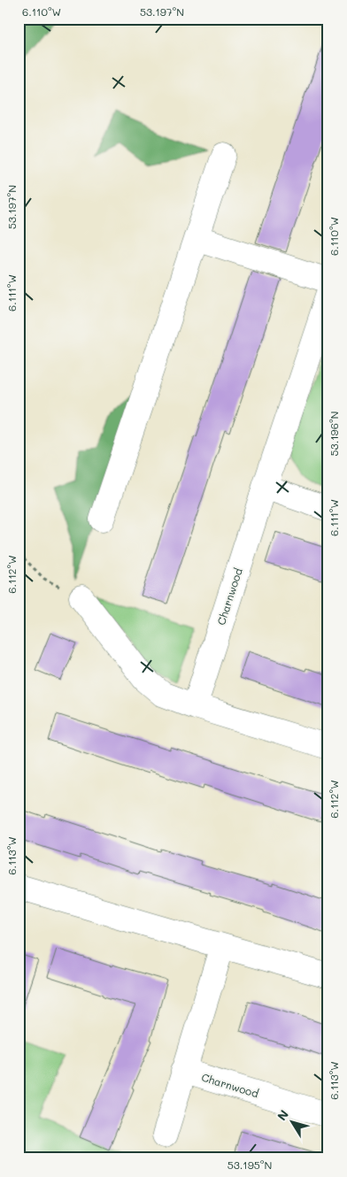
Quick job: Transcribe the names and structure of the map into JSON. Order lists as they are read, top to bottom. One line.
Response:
{"streets":{"street":["Charnwood"]},"north":"top left","coordinates":["6.110°W","53.197°N","6.111°W","53.196°N","6.112°W","6.113°W","53.195°N"]}
